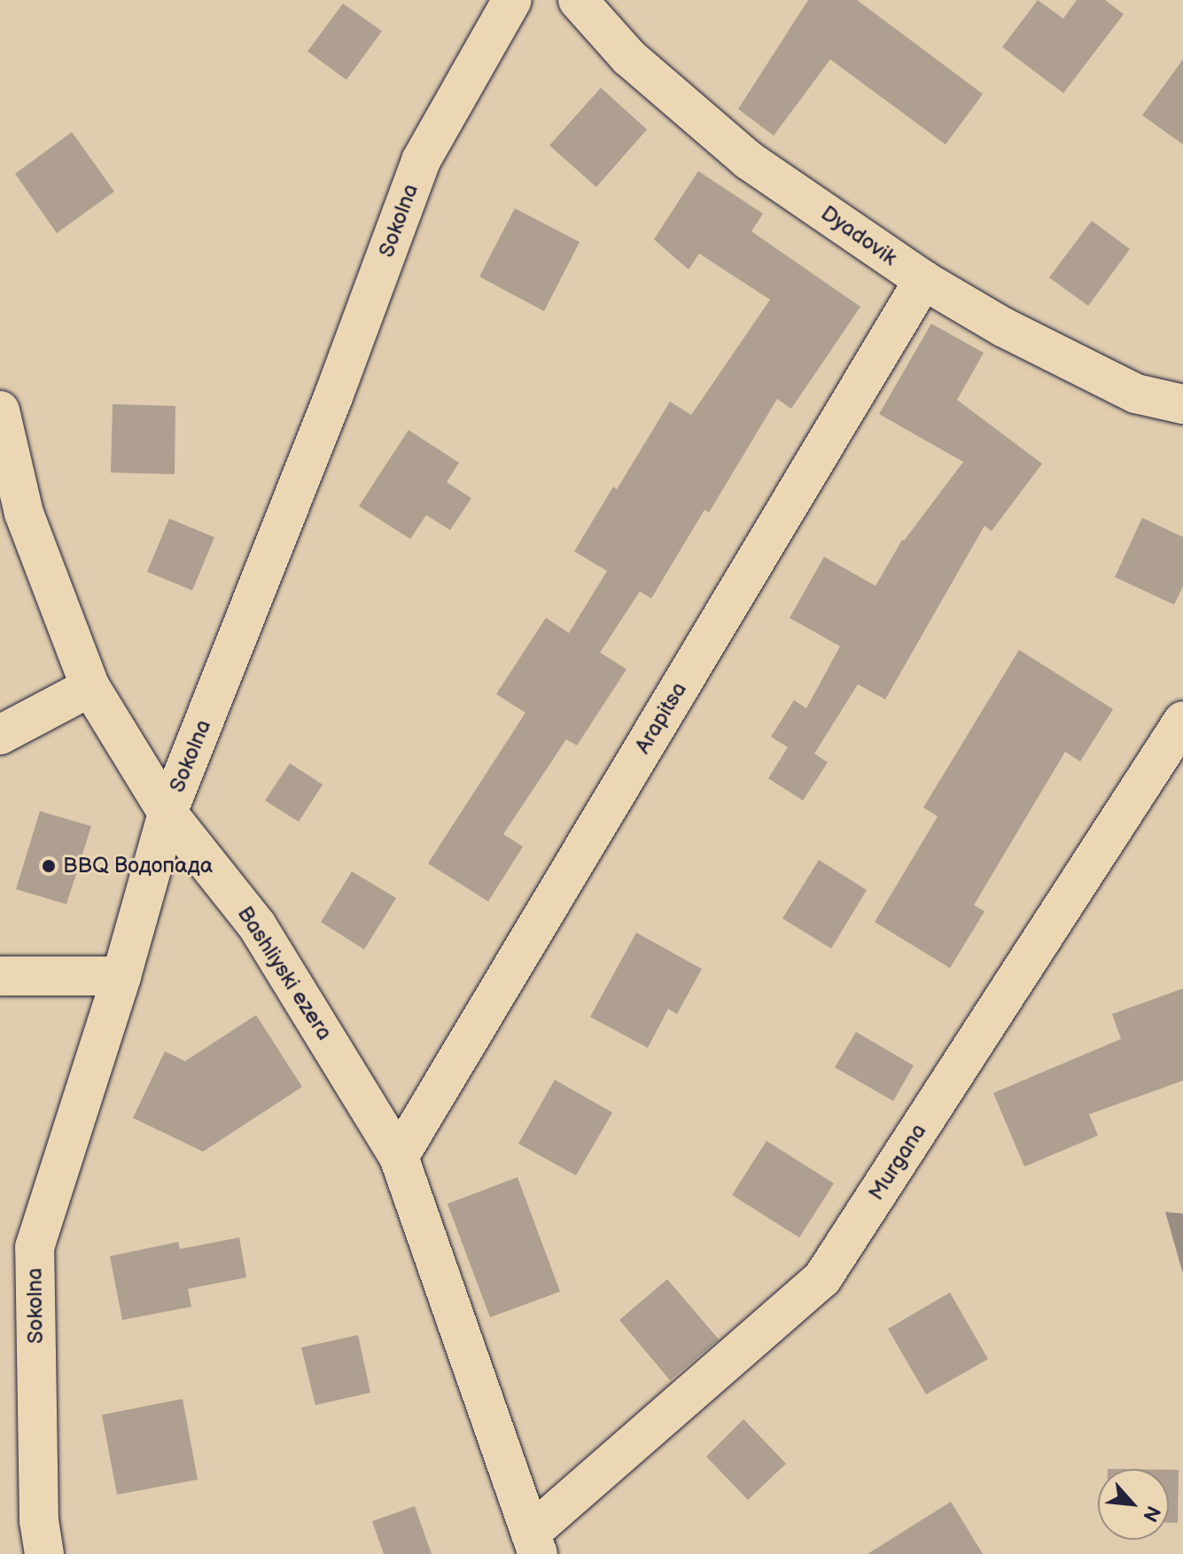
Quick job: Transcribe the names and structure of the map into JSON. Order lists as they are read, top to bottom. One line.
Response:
{"streets":{"street":["Sokolna","Dyadovik","Arapitsa","Bashliyski ezera","Murgana"]},"crossings":[["Sokolna","Bashliyski ezera"],["Dyadovik","Arapitsa"],["Arapitsa","Bashliyski ezera"],["Bashliyski ezera","Murgana"]],"places":["BBQ Водопада"],"north":"bottom right"}
